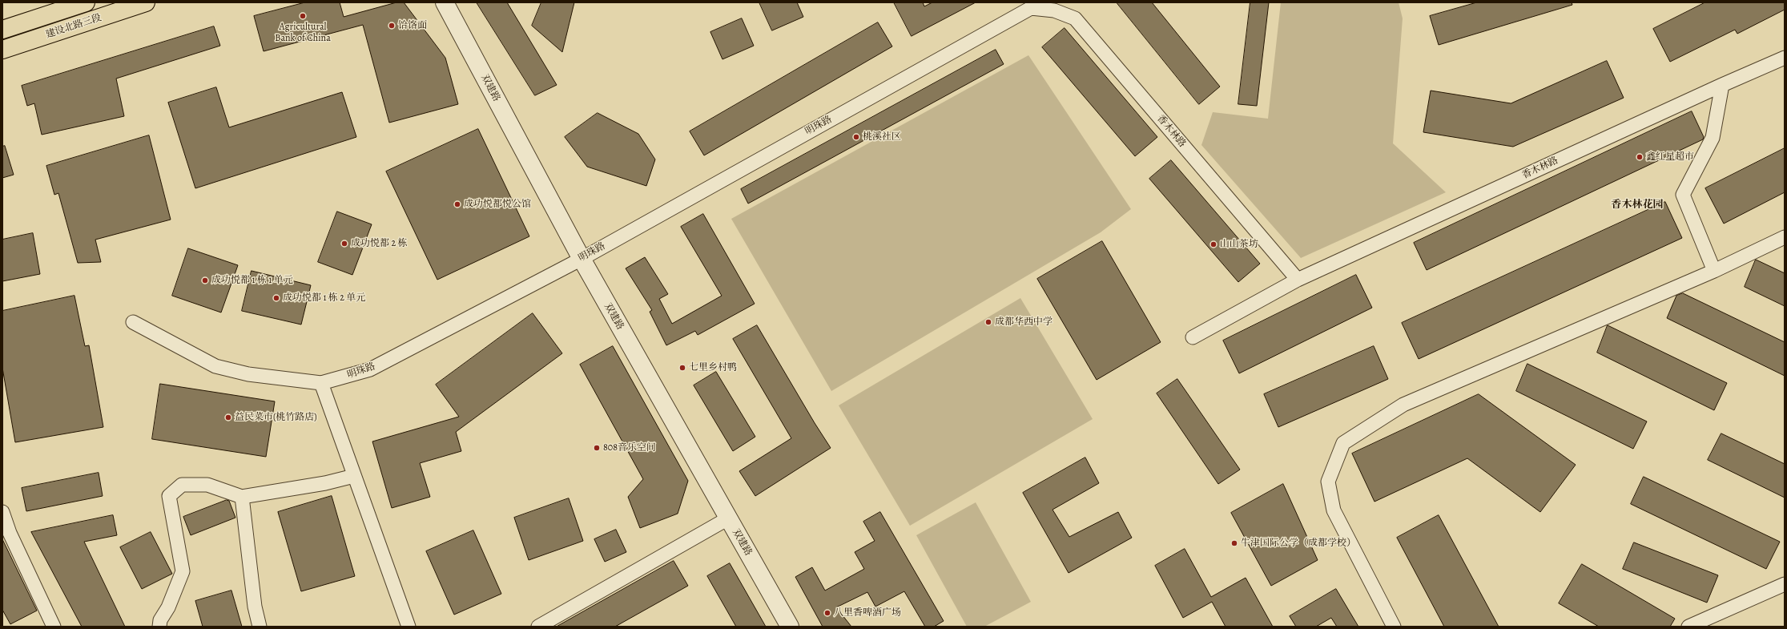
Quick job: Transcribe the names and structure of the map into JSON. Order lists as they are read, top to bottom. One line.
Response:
{"streets":{"main road":["建设北路三段"],"street":["双建路","明珠路","香木林路"]},"crossings":[["双建路","明珠路"],["明珠路","香木林路"]],"districts":["香木林花园"],"places":["Agricultural Bank of China","饸饹面","桃溪社区","鑫红星超市","成功悦都悦公馆","成功悦都 2 栋","山山茶坊","成功悦都 1 栋 1 单元","成功悦都 1 栋 2 单元","成都华西中学","七里乡村鸭","益民菜市(桃竹路店)","808音乐空间","牛津国际公学（成都学校）","八里香啤酒广场"]}
